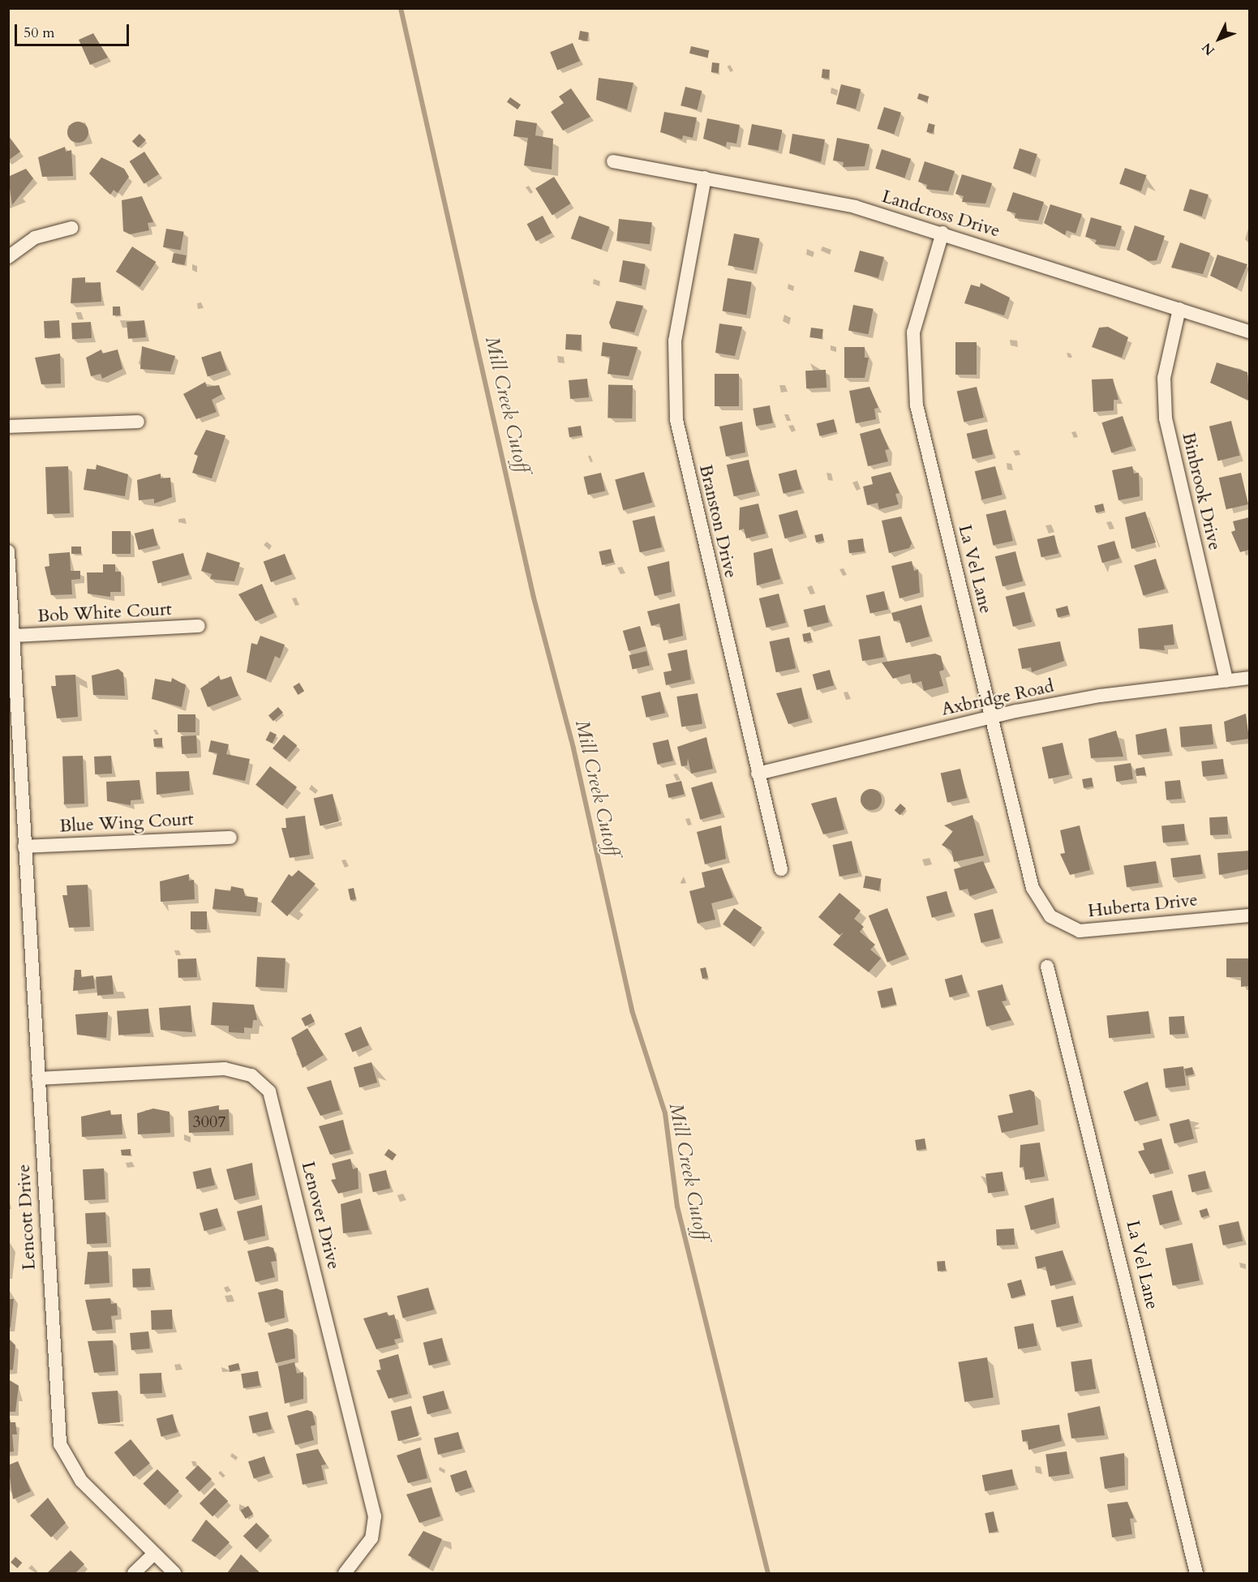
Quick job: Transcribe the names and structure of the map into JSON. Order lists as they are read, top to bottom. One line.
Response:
{"streets":{"street":["Landcross Drive","Binbrook Drive","Branston Drive","La Vel Lane","Bob White Court","Axbridge Road","Blue Wing Court","Huberta Drive","Lenover Drive","Lencott Drive"]},"crossings":[["Landcross Drive","Binbrook Drive"],["Landcross Drive","Branston Drive"],["Landcross Drive","La Vel Lane"],["Binbrook Drive","Axbridge Road"],["Branston Drive","Axbridge Road"],["La Vel Lane","Axbridge Road"],["La Vel Lane","Huberta Drive"],["Bob White Court","Lencott Drive"],["Blue Wing Court","Lencott Drive"],["Lenover Drive","Lencott Drive"]],"water":["Mill Creek Cutoff"],"house_numbers":["3007"],"scale_bar":"50 m","north":"bottom left"}
